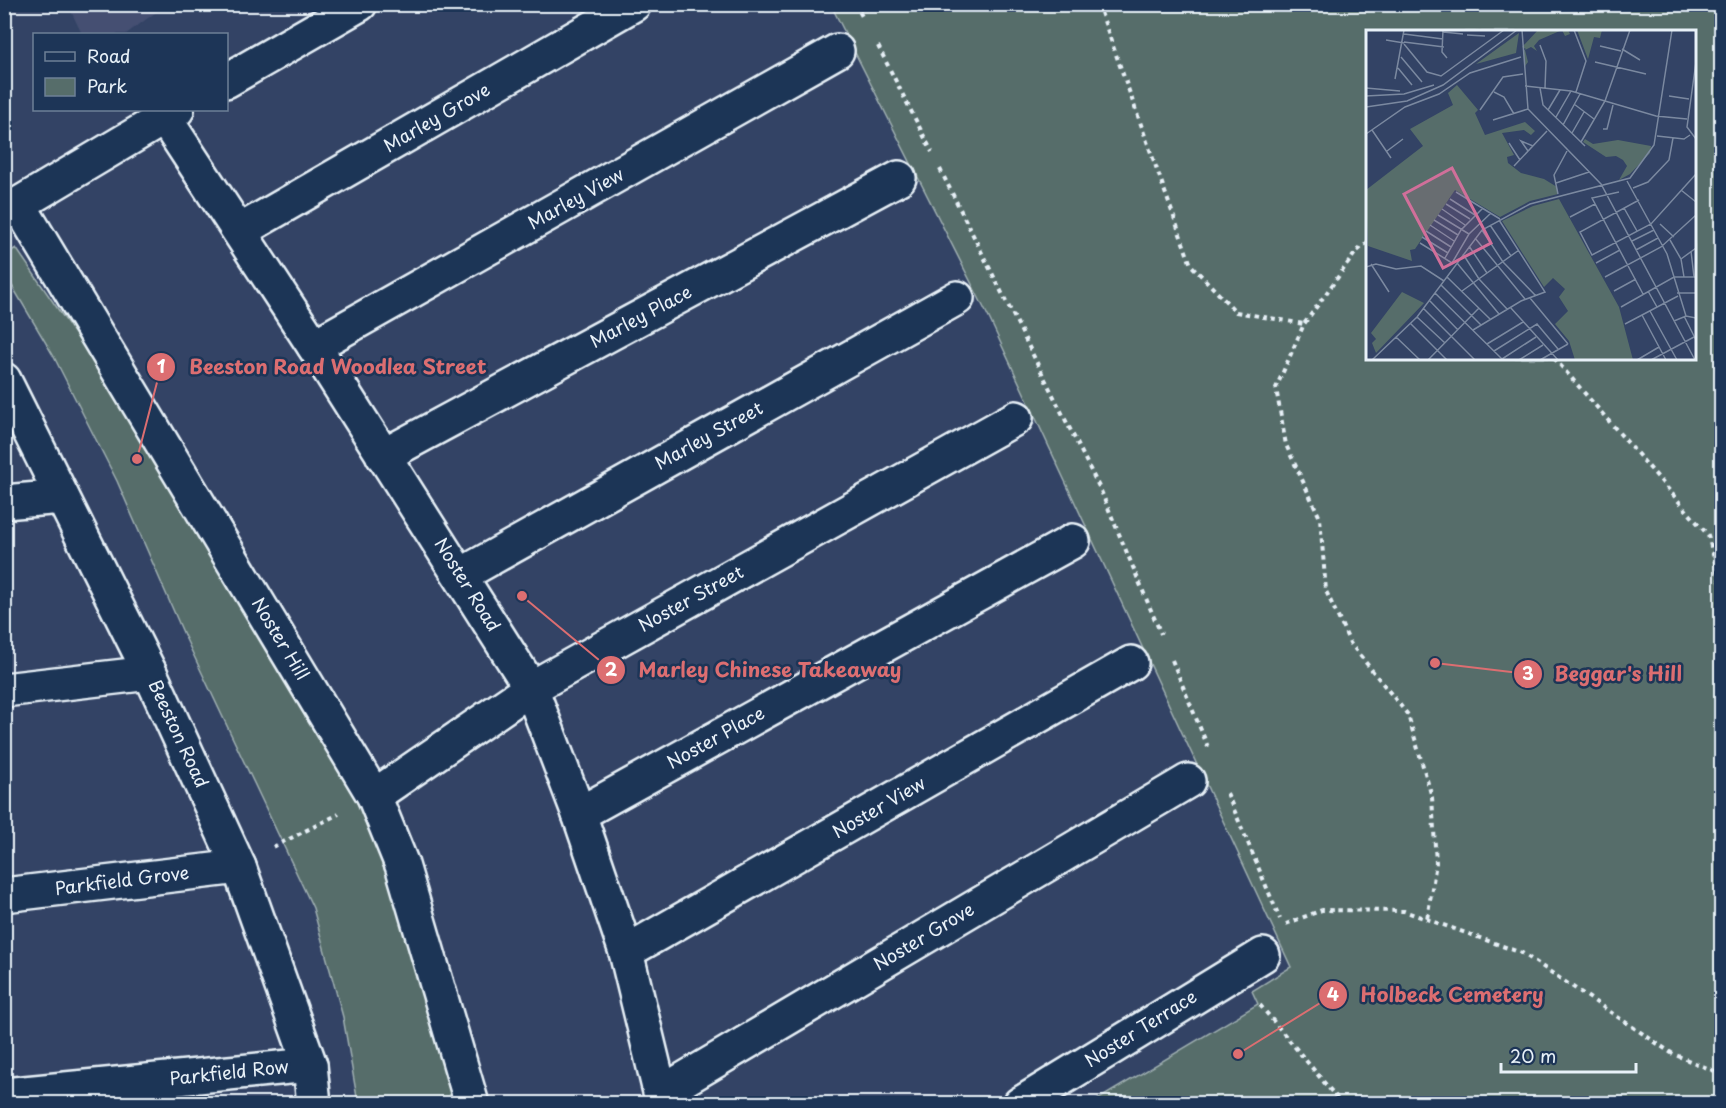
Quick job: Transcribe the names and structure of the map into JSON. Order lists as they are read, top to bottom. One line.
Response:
{"streets":{"street":["Marley Grove","Marley View","Marley Place","Marley Street","Noster Road","Noster Street","Noster Hill","Beeston Road","Noster Place","Noster View","Parkfield Grove","Noster Grove","Noster Terrace","Parkfield Row"]},"crossings":[["Marley Grove","Noster Road"],["Marley View","Noster Road"],["Marley Place","Noster Road"],["Marley Street","Noster Road"],["Noster Road","Noster Street"],["Noster Road","Noster Place"],["Noster Road","Noster View"],["Noster Road","Noster Grove"],["Noster Street","Noster Hill"],["Beeston Road","Parkfield Grove"],["Beeston Road","Parkfield Row"]],"places":["Beeston Road Woodlea Street","Marley Chinese Takeaway","Beggar's Hill","Holbeck Cemetery"],"legend":["Road","Park"],"scale_bar":"20 m"}
